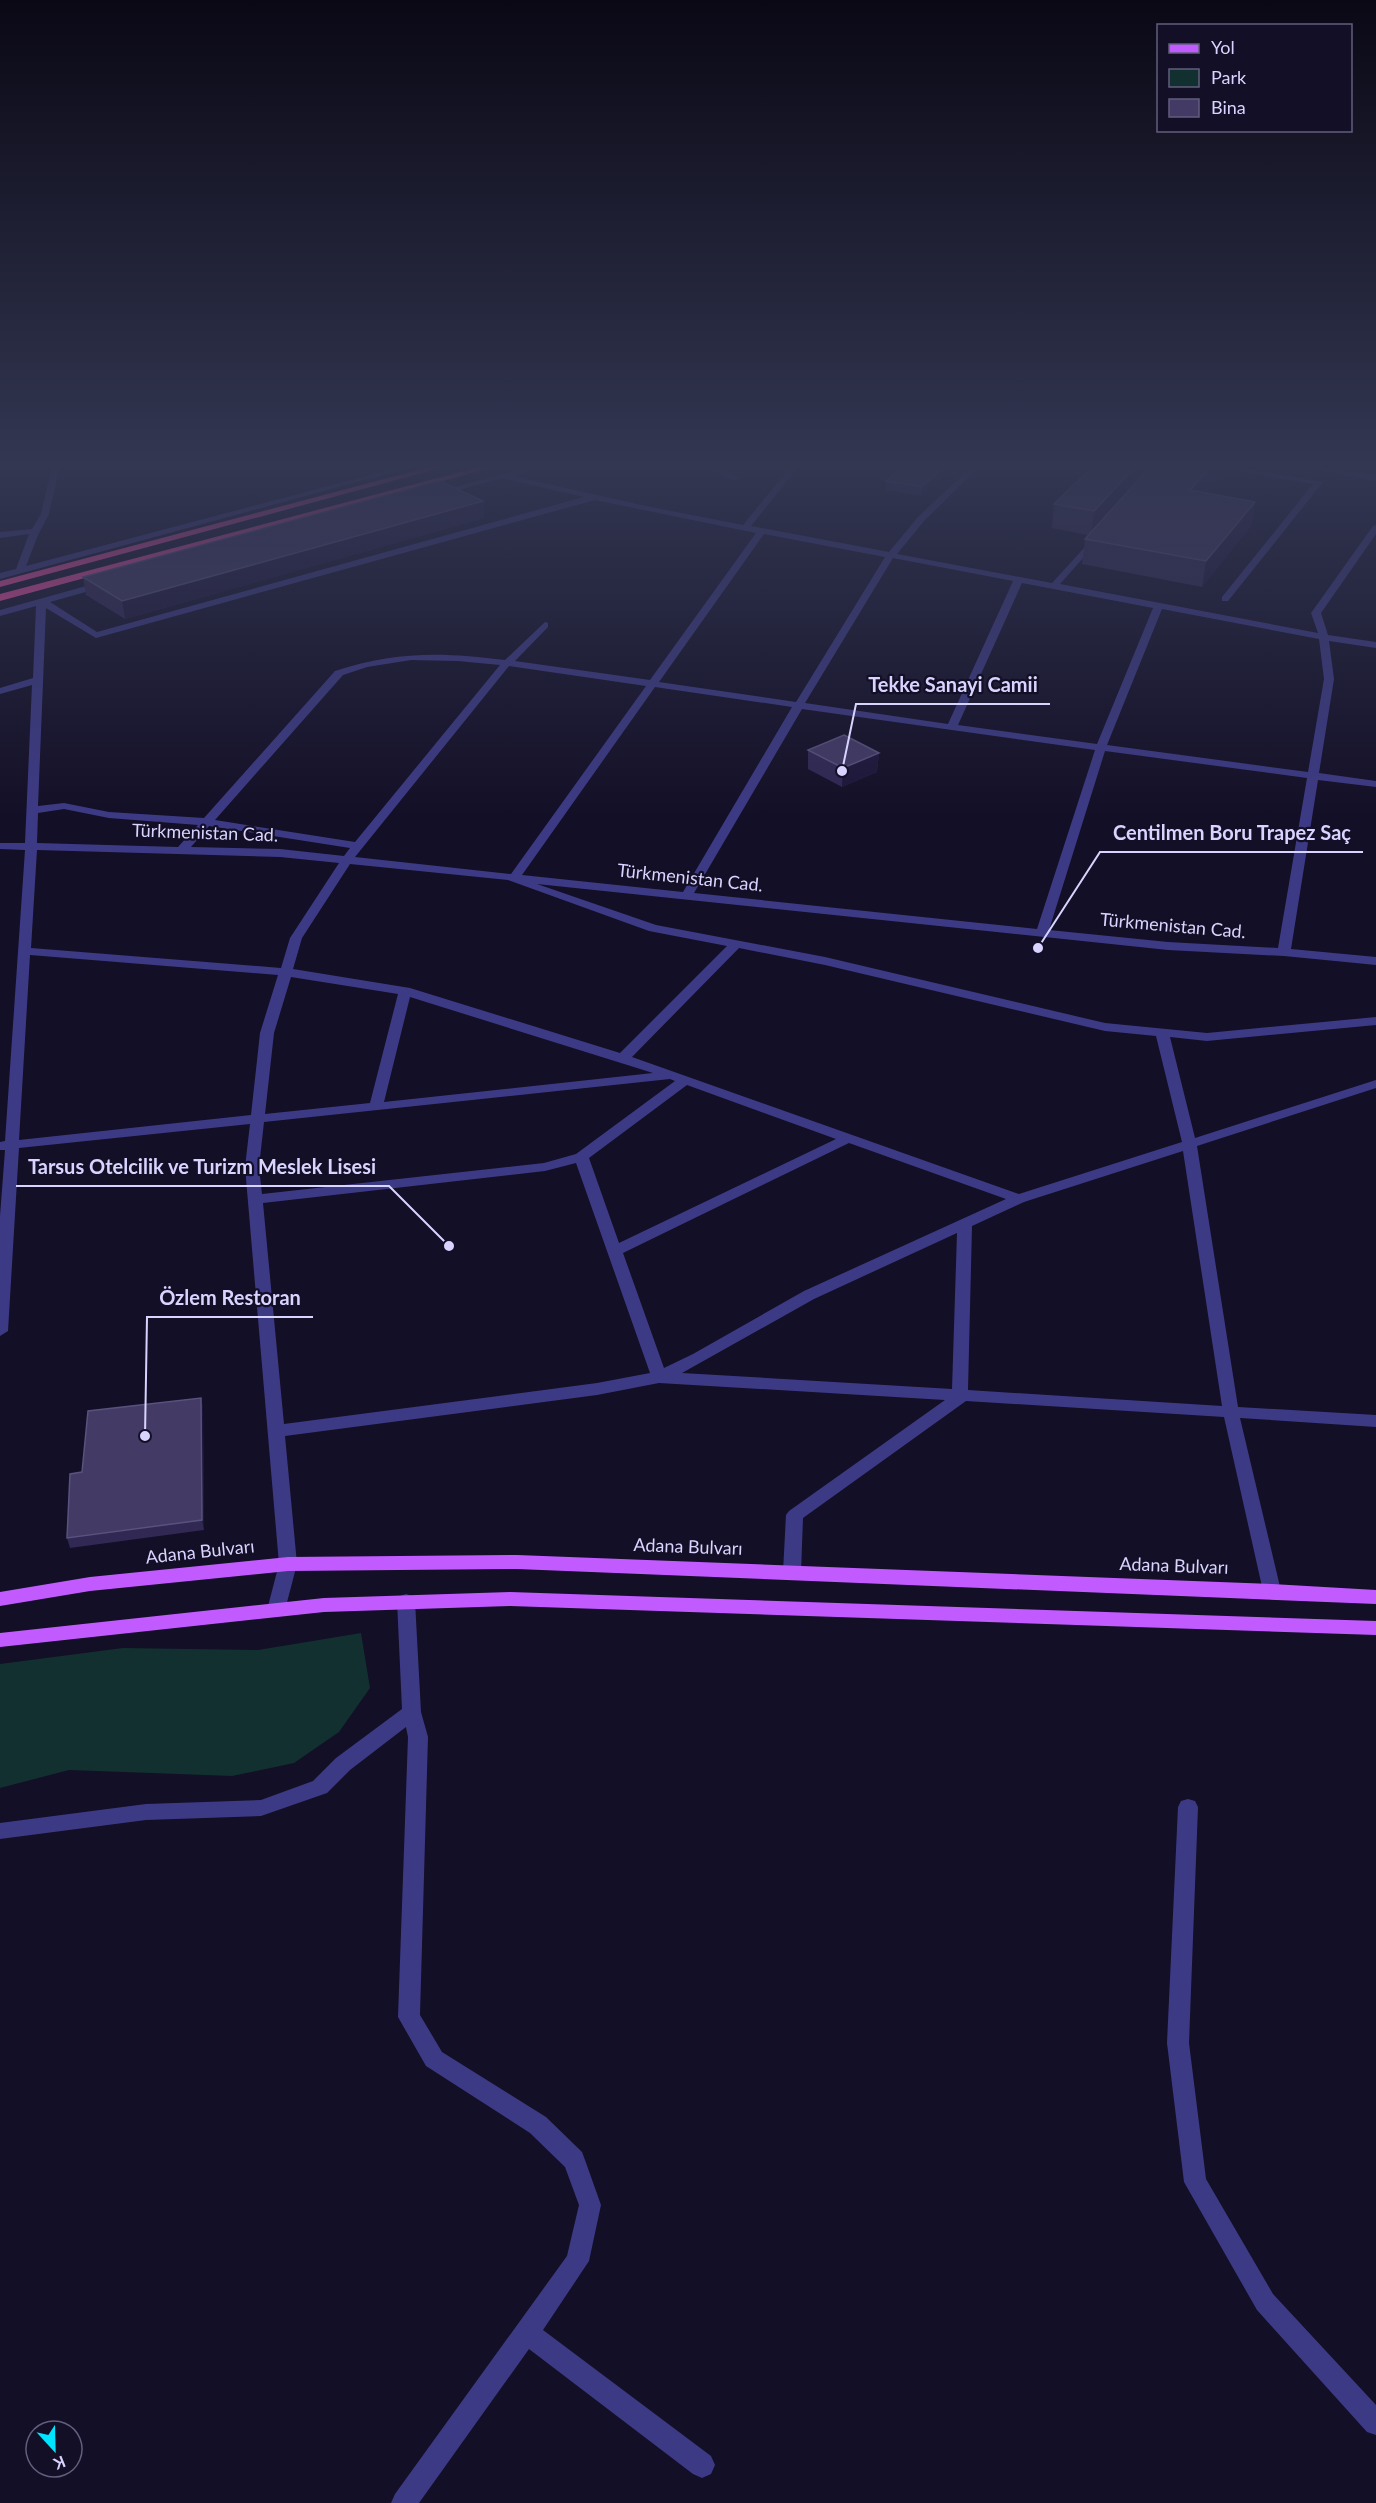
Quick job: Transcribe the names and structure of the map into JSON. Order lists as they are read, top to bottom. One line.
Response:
{"streets":{"main road":["Adana Bulvarı"],"street":["Türkmenistan Cad."]},"places":["Tekke Sanayi Camii","Centilmen Boru Trapez Saç","Tarsus Otelcilik ve Turizm Meslek Lisesi","Özlem Restoran"],"legend":["Yol","Park","Bina"],"north":"bottom"}
